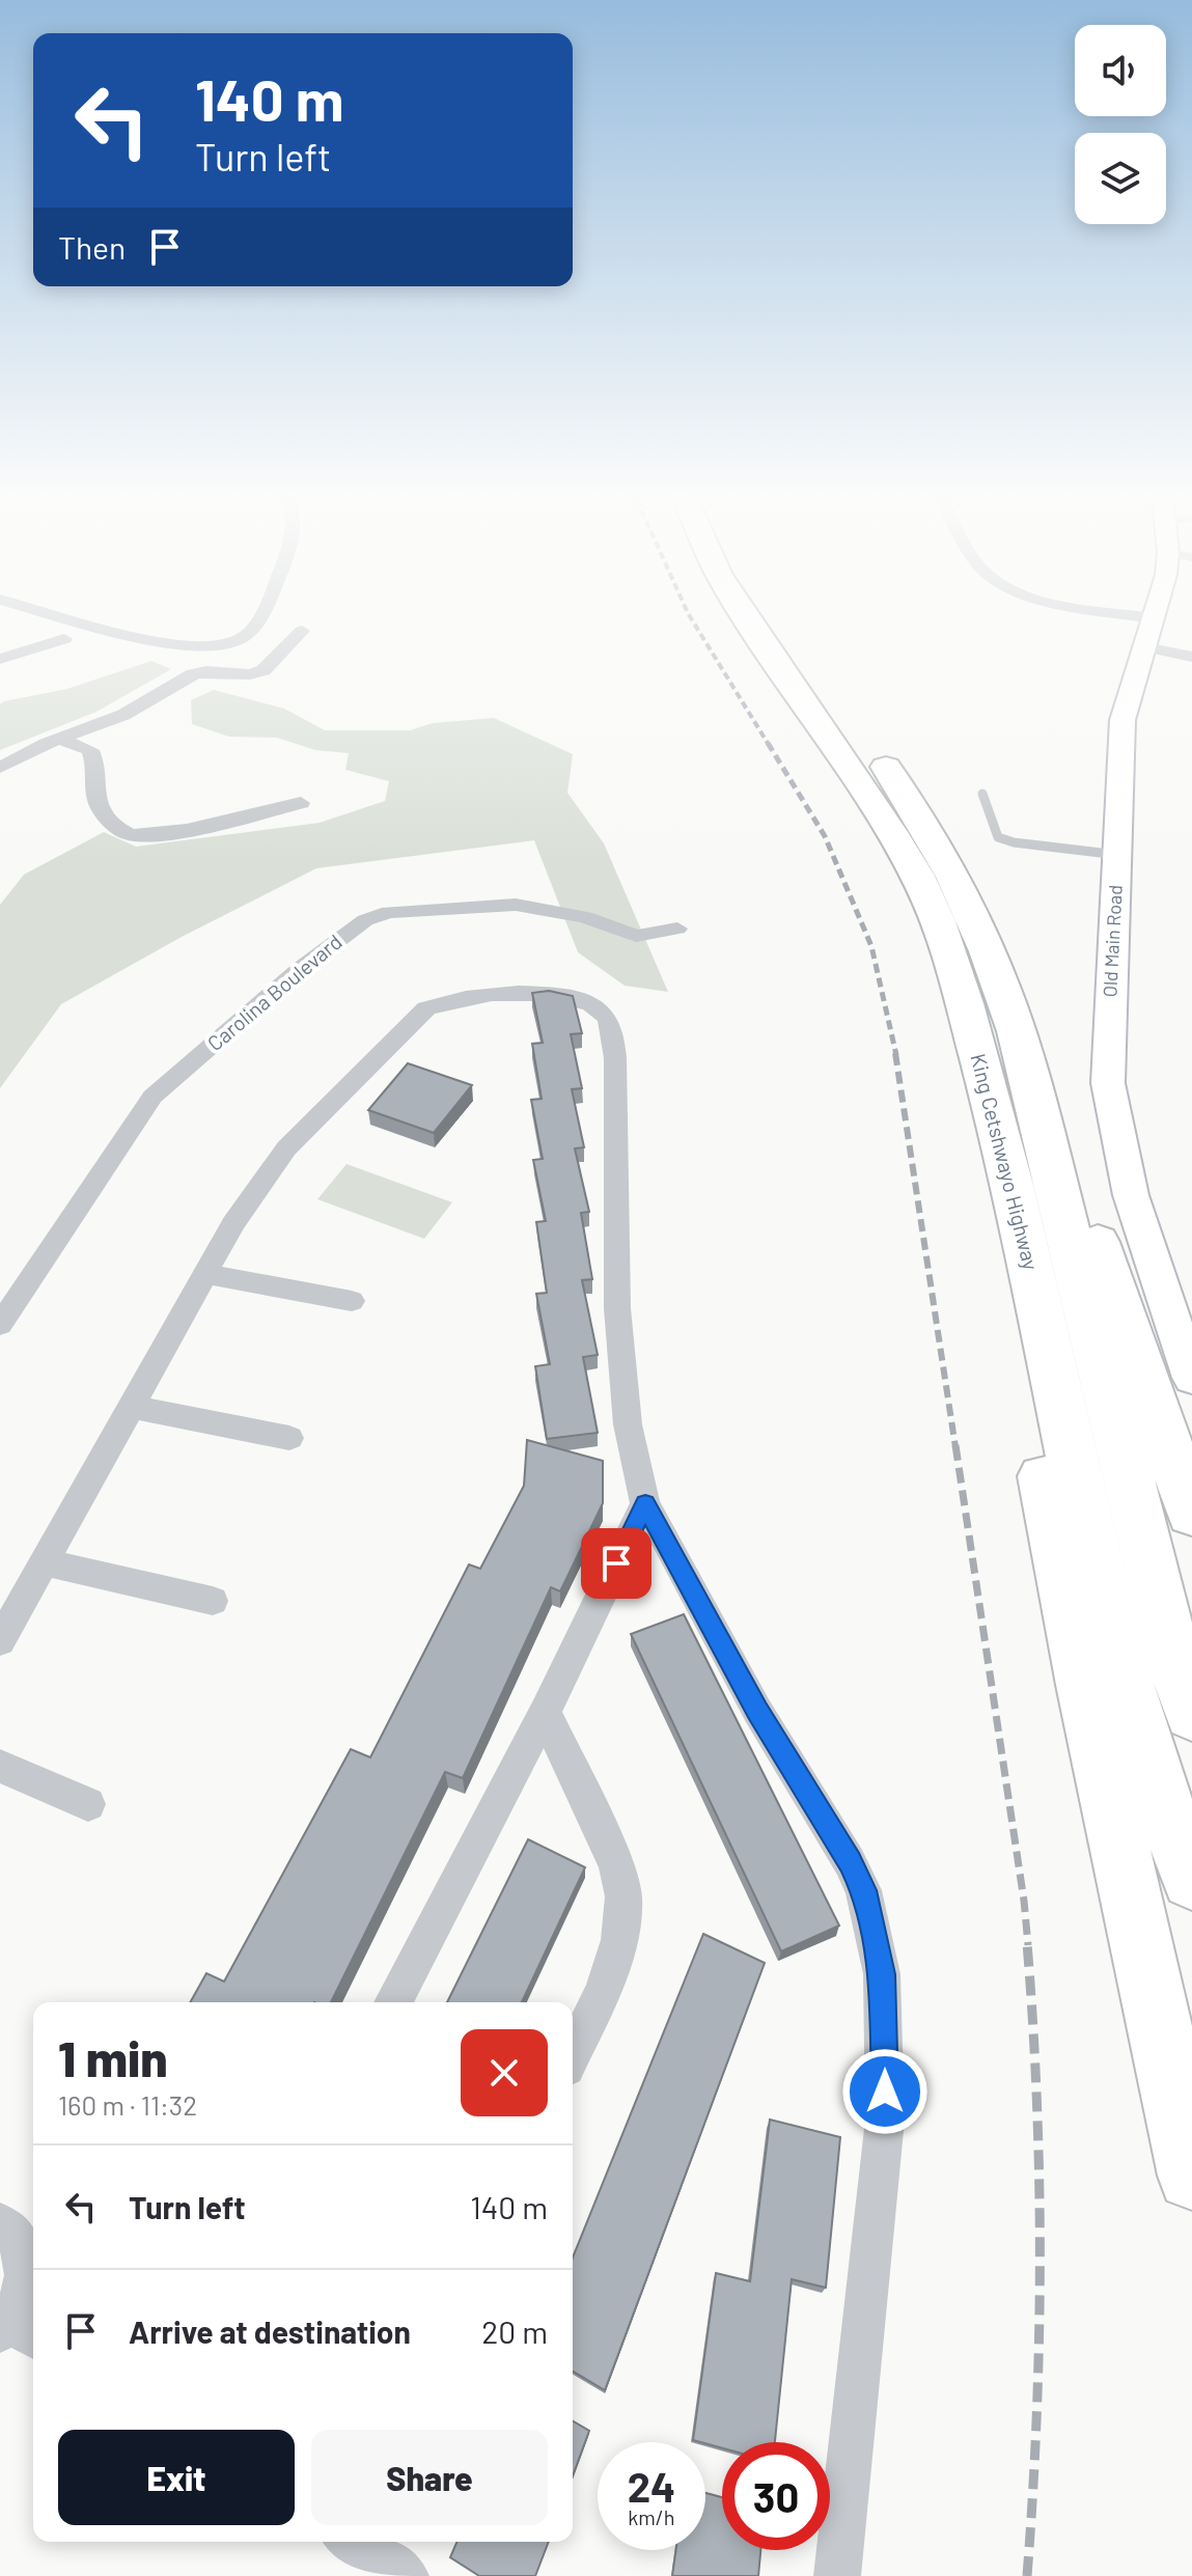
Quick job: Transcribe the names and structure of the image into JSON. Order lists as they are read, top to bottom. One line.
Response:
{"streets":{"highway":["King Cetshwayo Highway"],"street":["Old Main Road","Carolina Boulevard"]},"page":{"turn":["140 m","Turn left"],"then":"Then","heading":["1 min","160 m · 11:32"],"list":[{"name":"Turn left","value":"140 m"},{"name":"Arrive at destination","value":"20 m"}],"buttons":["Exit","Share"],"speed":"24 km/h","limit":"30"}}
